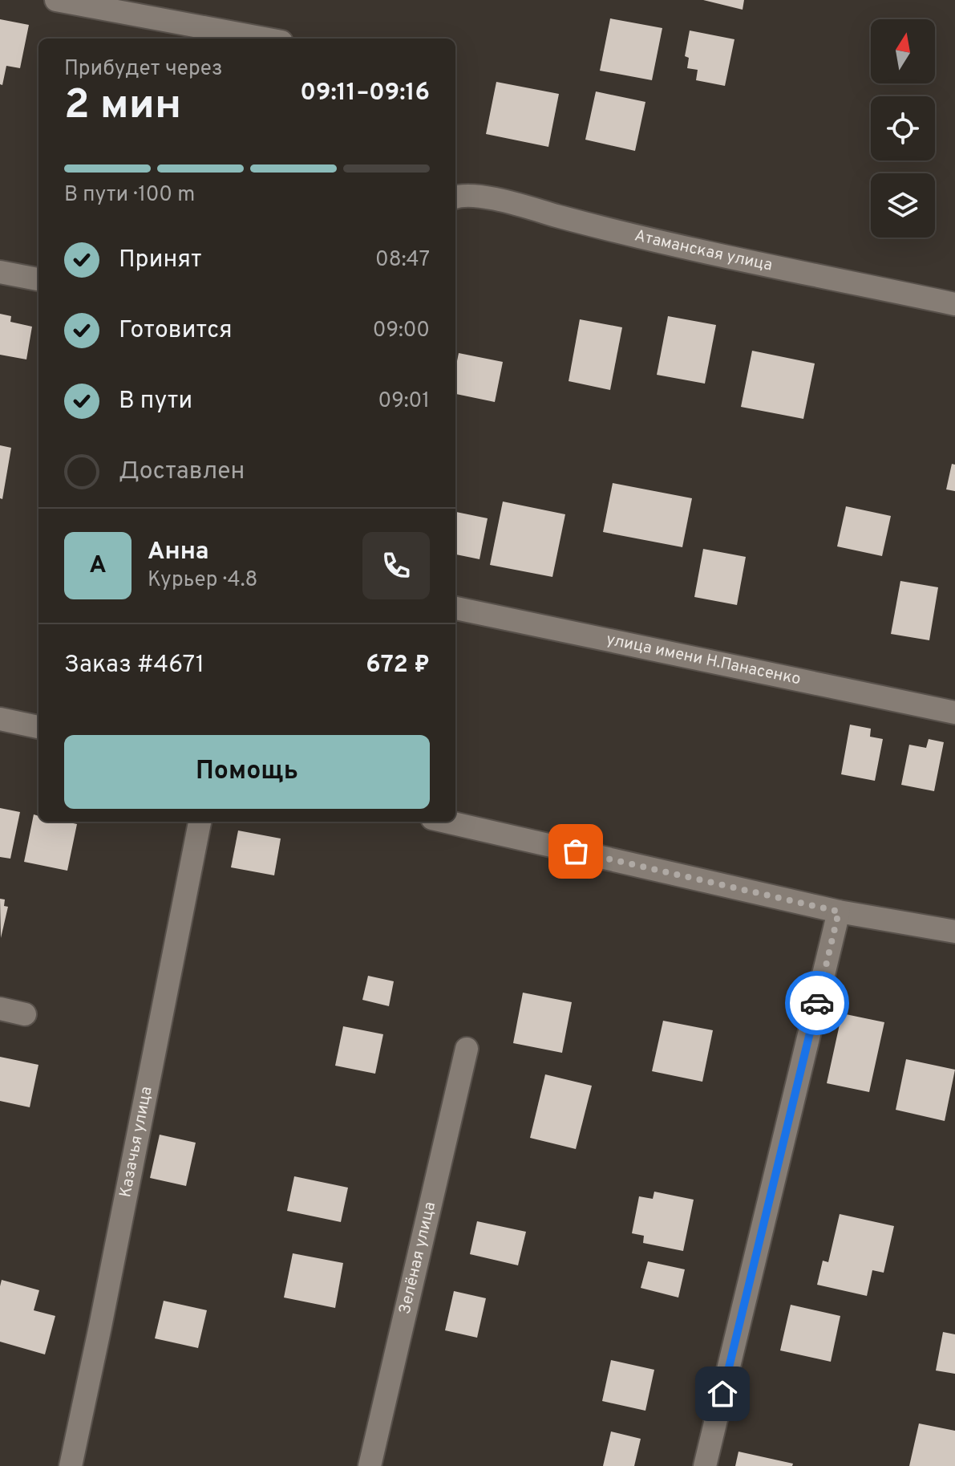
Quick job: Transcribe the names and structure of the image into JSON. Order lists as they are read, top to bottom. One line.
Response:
{"streets":{"street":["Атаманская улица","улица имени Н.Панасенко","Казачья улица","Зелёная улица"]},"north":"top","page":{"heading":["2 мин","Прибудет через","09:11–09:16"],"panel":["Анна","Курьер · 4.8","Заказ #4671","672 ₽"],"bar":"В пути · 100 m","list":[["Принят","08:47"],["Готовится","09:00"],["В пути","09:01"],"Доставлен"],"round":"А","buttons":"Помощь"}}
